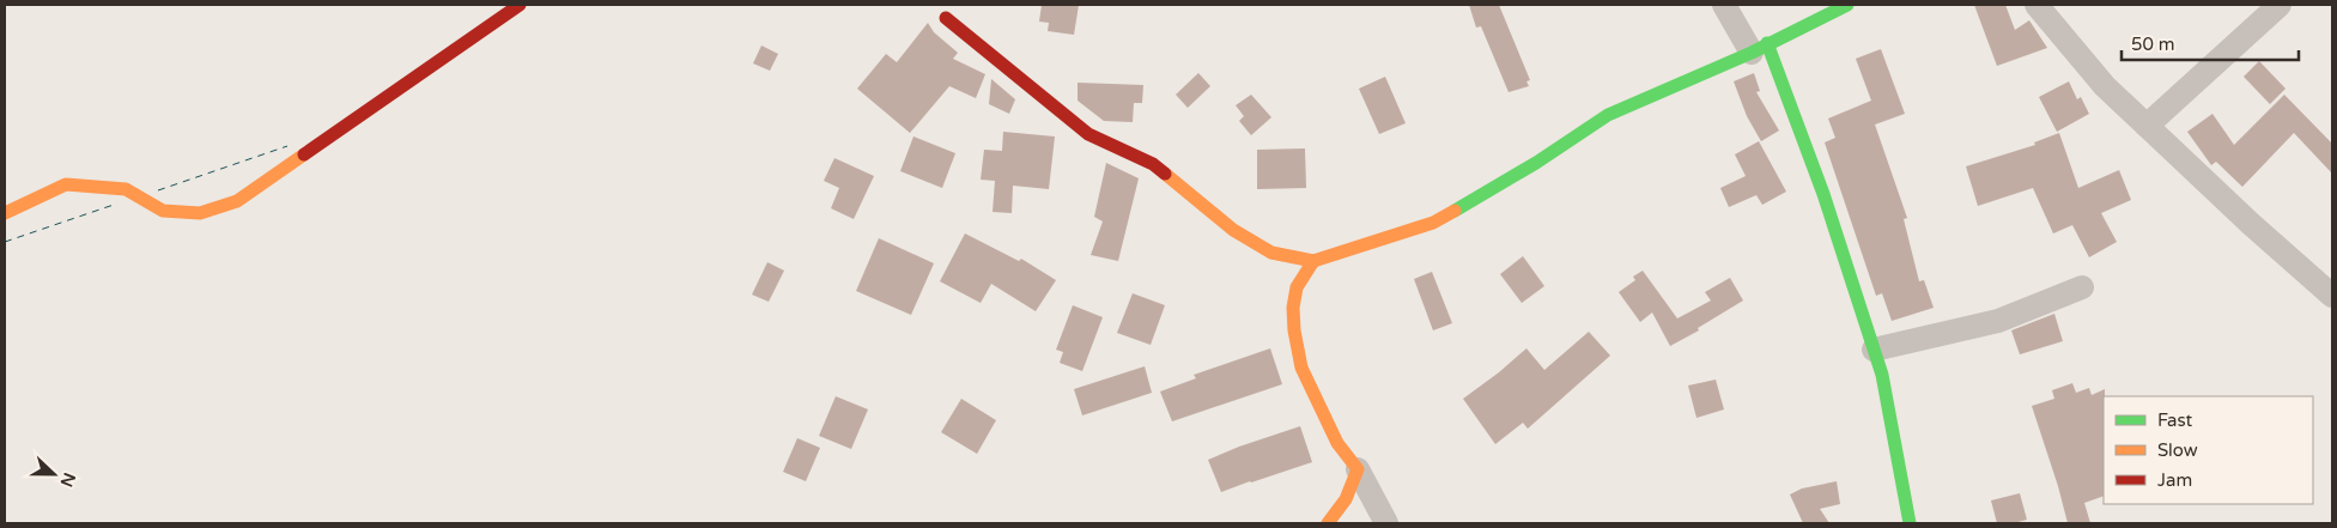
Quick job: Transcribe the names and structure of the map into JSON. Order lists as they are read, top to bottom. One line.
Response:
{"legend":["Fast","Slow","Jam"],"scale_bar":"50 m","north":"right"}
